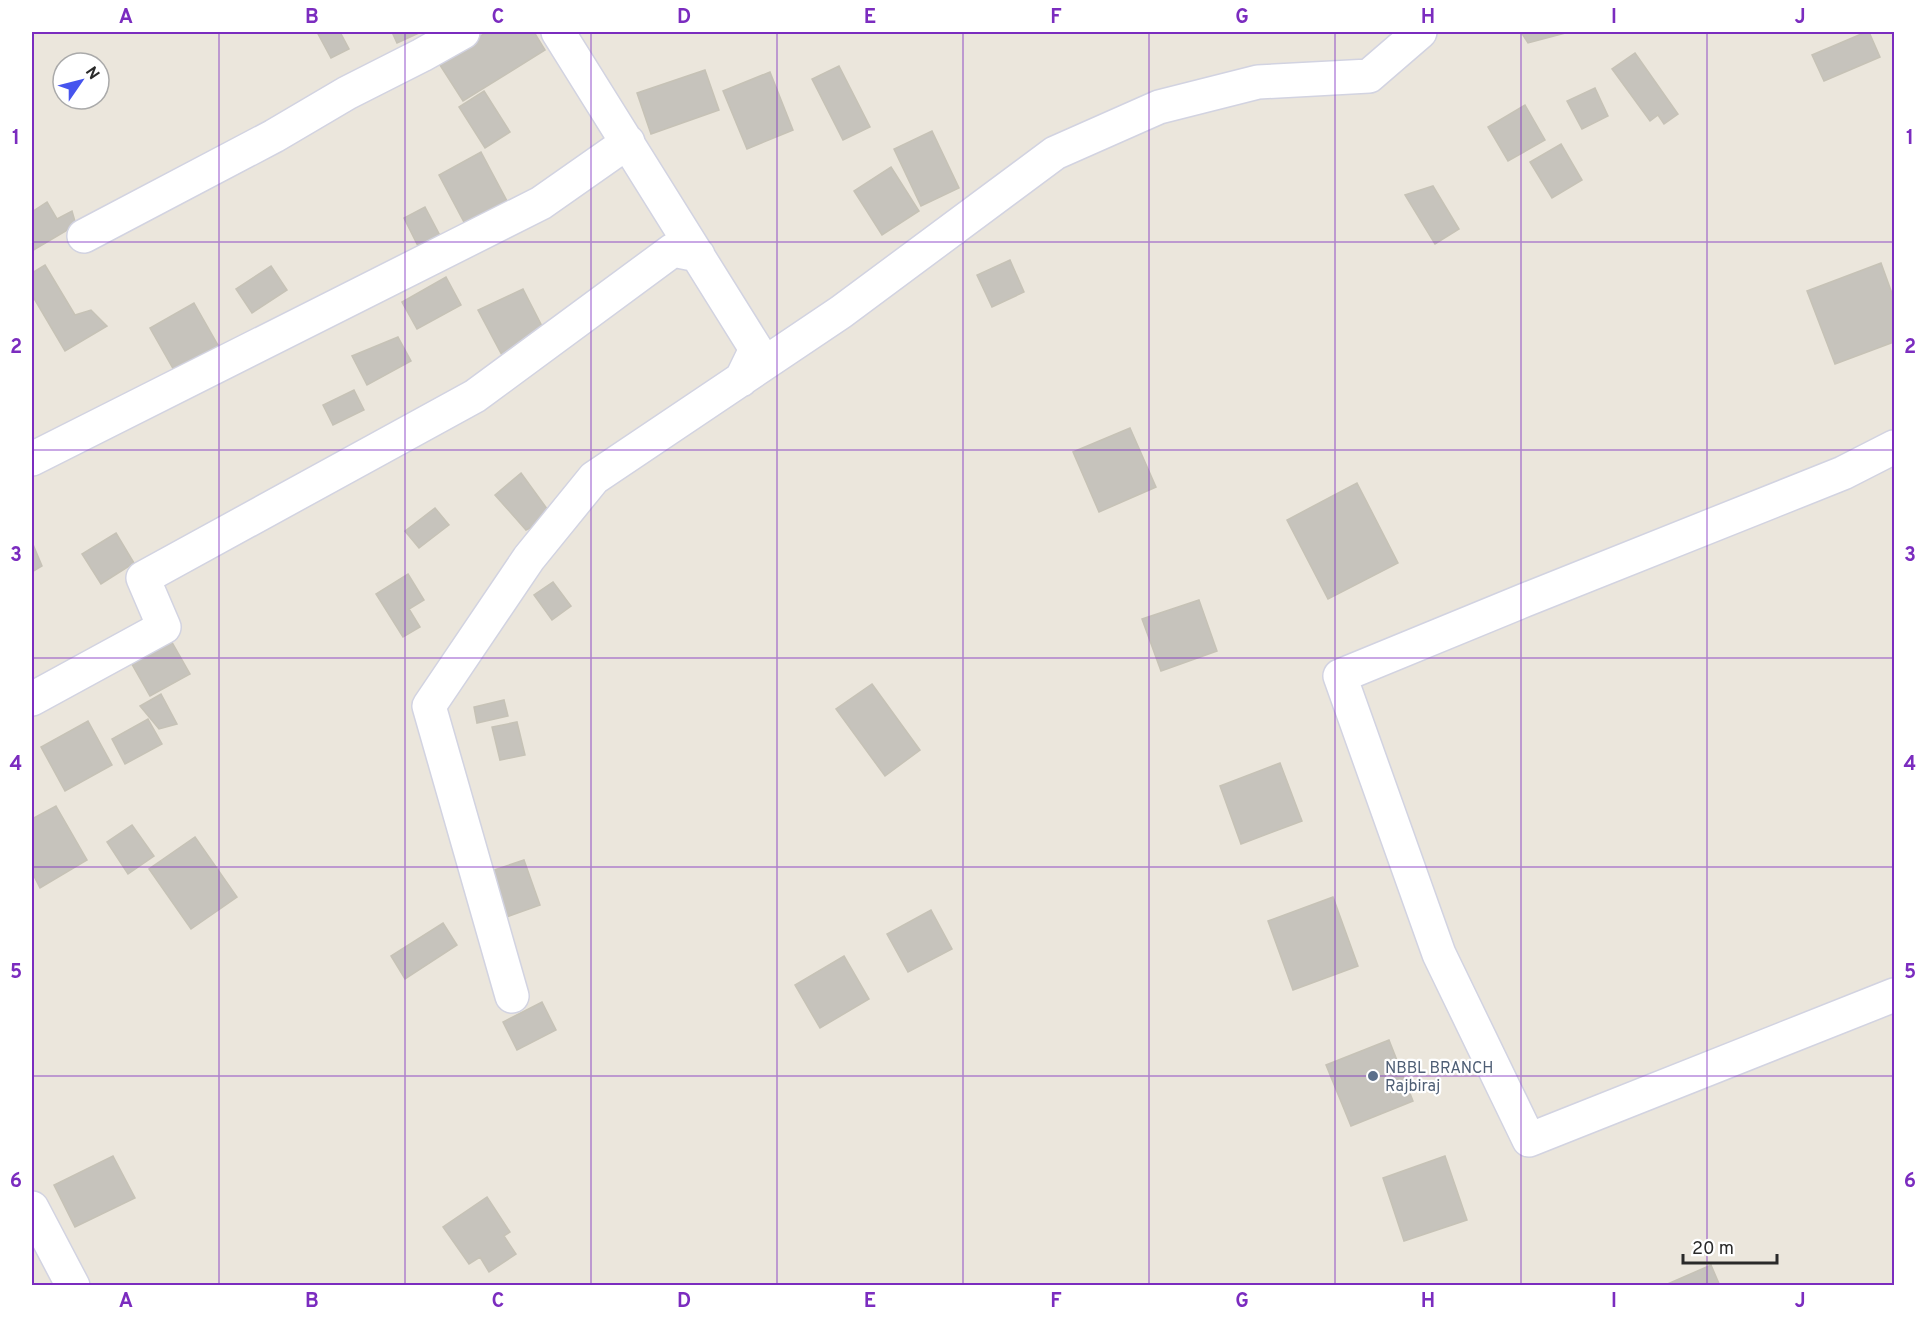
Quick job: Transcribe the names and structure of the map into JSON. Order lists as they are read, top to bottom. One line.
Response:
{"places":["NBBL BRANCH Rajbiraj"],"scale_bar":"20 m","north":"top right","grid":{"columns":["A","B","C","D","E","F","G","H","I","J"],"rows":["1","2","3","4","5","6"]}}
